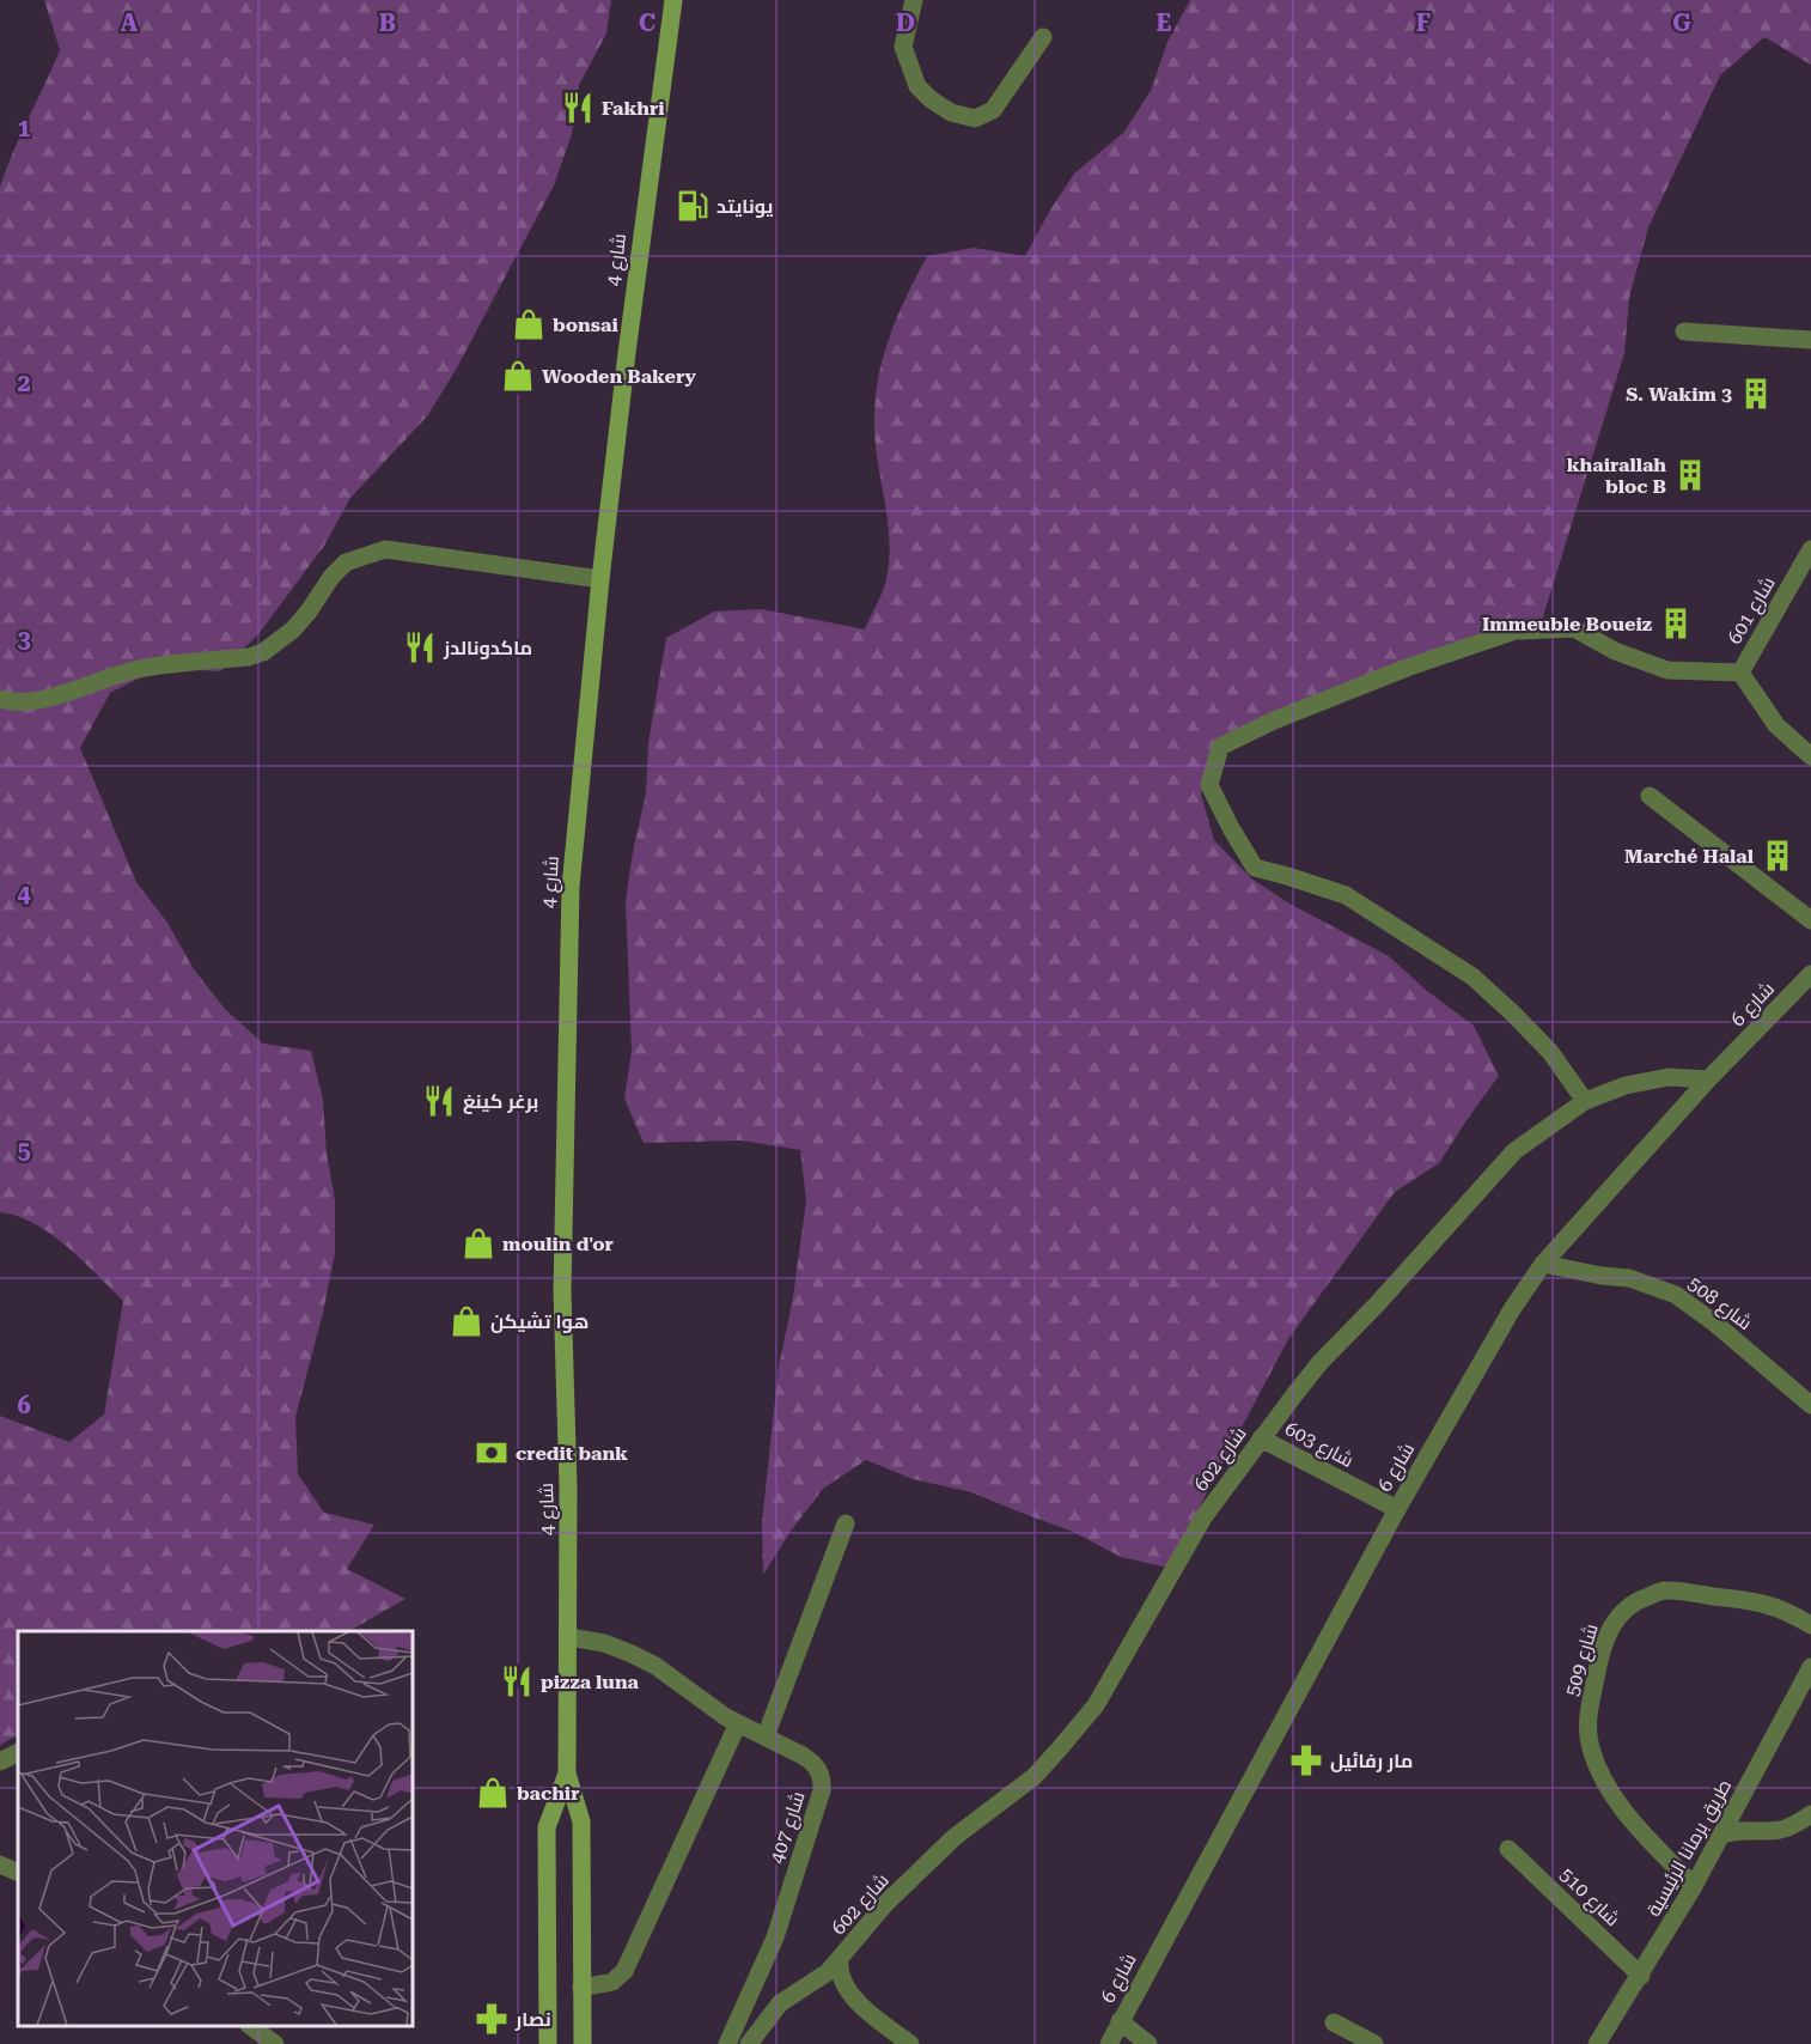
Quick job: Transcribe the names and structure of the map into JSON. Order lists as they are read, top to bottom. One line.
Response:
{"streets":{"main road":["شارع 4"],"street":["شارع 601","شارع 6","شارع 508","شارع 603","شارع 602","شارع 509","شارع 407","طريق برمانا الرئيسية","شارع 510"]},"crossings":[["شارع 4","شارع 407"],["شارع 6","شارع 508"],["شارع 6","شارع 603"],["شارع 6","شارع 602"],["شارع 603","شارع 602"],["شارع 509","طريق برمانا الرئيسية"],["طريق برمانا الرئيسية","شارع 510"]],"places":{"restaurant":["Fakhri","ماكدونالدز","برغر كينغ","pizza luna"],"fuel station":["يونايتد"],"shop":["bonsai","Wooden Bakery","moulin d'or","هوا تشيكن","bachir"],"building":["S. Wakim 3","khairallah bloc B","Immeuble Boueiz","Marché Halal"],"bank":["credit bank"],"pharmacy":["مار رفائيل","نصار"]},"grid":{"columns":["A","B","C","D","E","F","G"],"rows":["1","2","3","4","5","6"]}}
